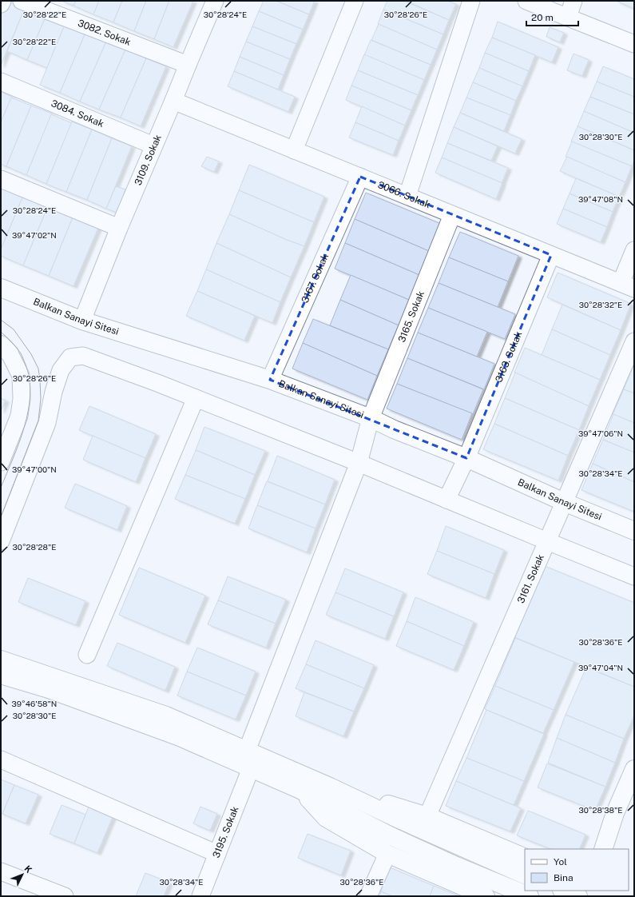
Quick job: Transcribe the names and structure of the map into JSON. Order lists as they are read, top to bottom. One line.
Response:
{"streets":{"street":["3082. Sokak","3084. Sokak","3109. Sokak","3066. Sokak","3167. Sokak","Balkan Sanayi Sitesi","3165. Sokak","3163. Sokak","3161. Sokak","3195. Sokak"]},"crossings":[["3082. Sokak","3109. Sokak"],["3084. Sokak","3109. Sokak"],["3109. Sokak","3066. Sokak"],["3109. Sokak","Balkan Sanayi Sitesi"],["3066. Sokak","3167. Sokak"],["3066. Sokak","3165. Sokak"],["3066. Sokak","3163. Sokak"],["3167. Sokak","Balkan Sanayi Sitesi"],["Balkan Sanayi Sitesi","3165. Sokak"],["Balkan Sanayi Sitesi","3163. Sokak"],["Balkan Sanayi Sitesi","3161. Sokak"]],"legend":["Yol","Bina"],"scale_bar":"20 m","north":"top right","coordinates":["30°28'22\"E","30°28'24\"E","30°28'26\"E","30°28'30\"E","39°47'08\"N","39°47'02\"N","30°28'32\"E","39°47'06\"N","39°47'00\"N","30°28'34\"E","30°28'28\"E","30°28'36\"E","39°47'04\"N","39°46'58\"N","30°28'38\"E"]}
